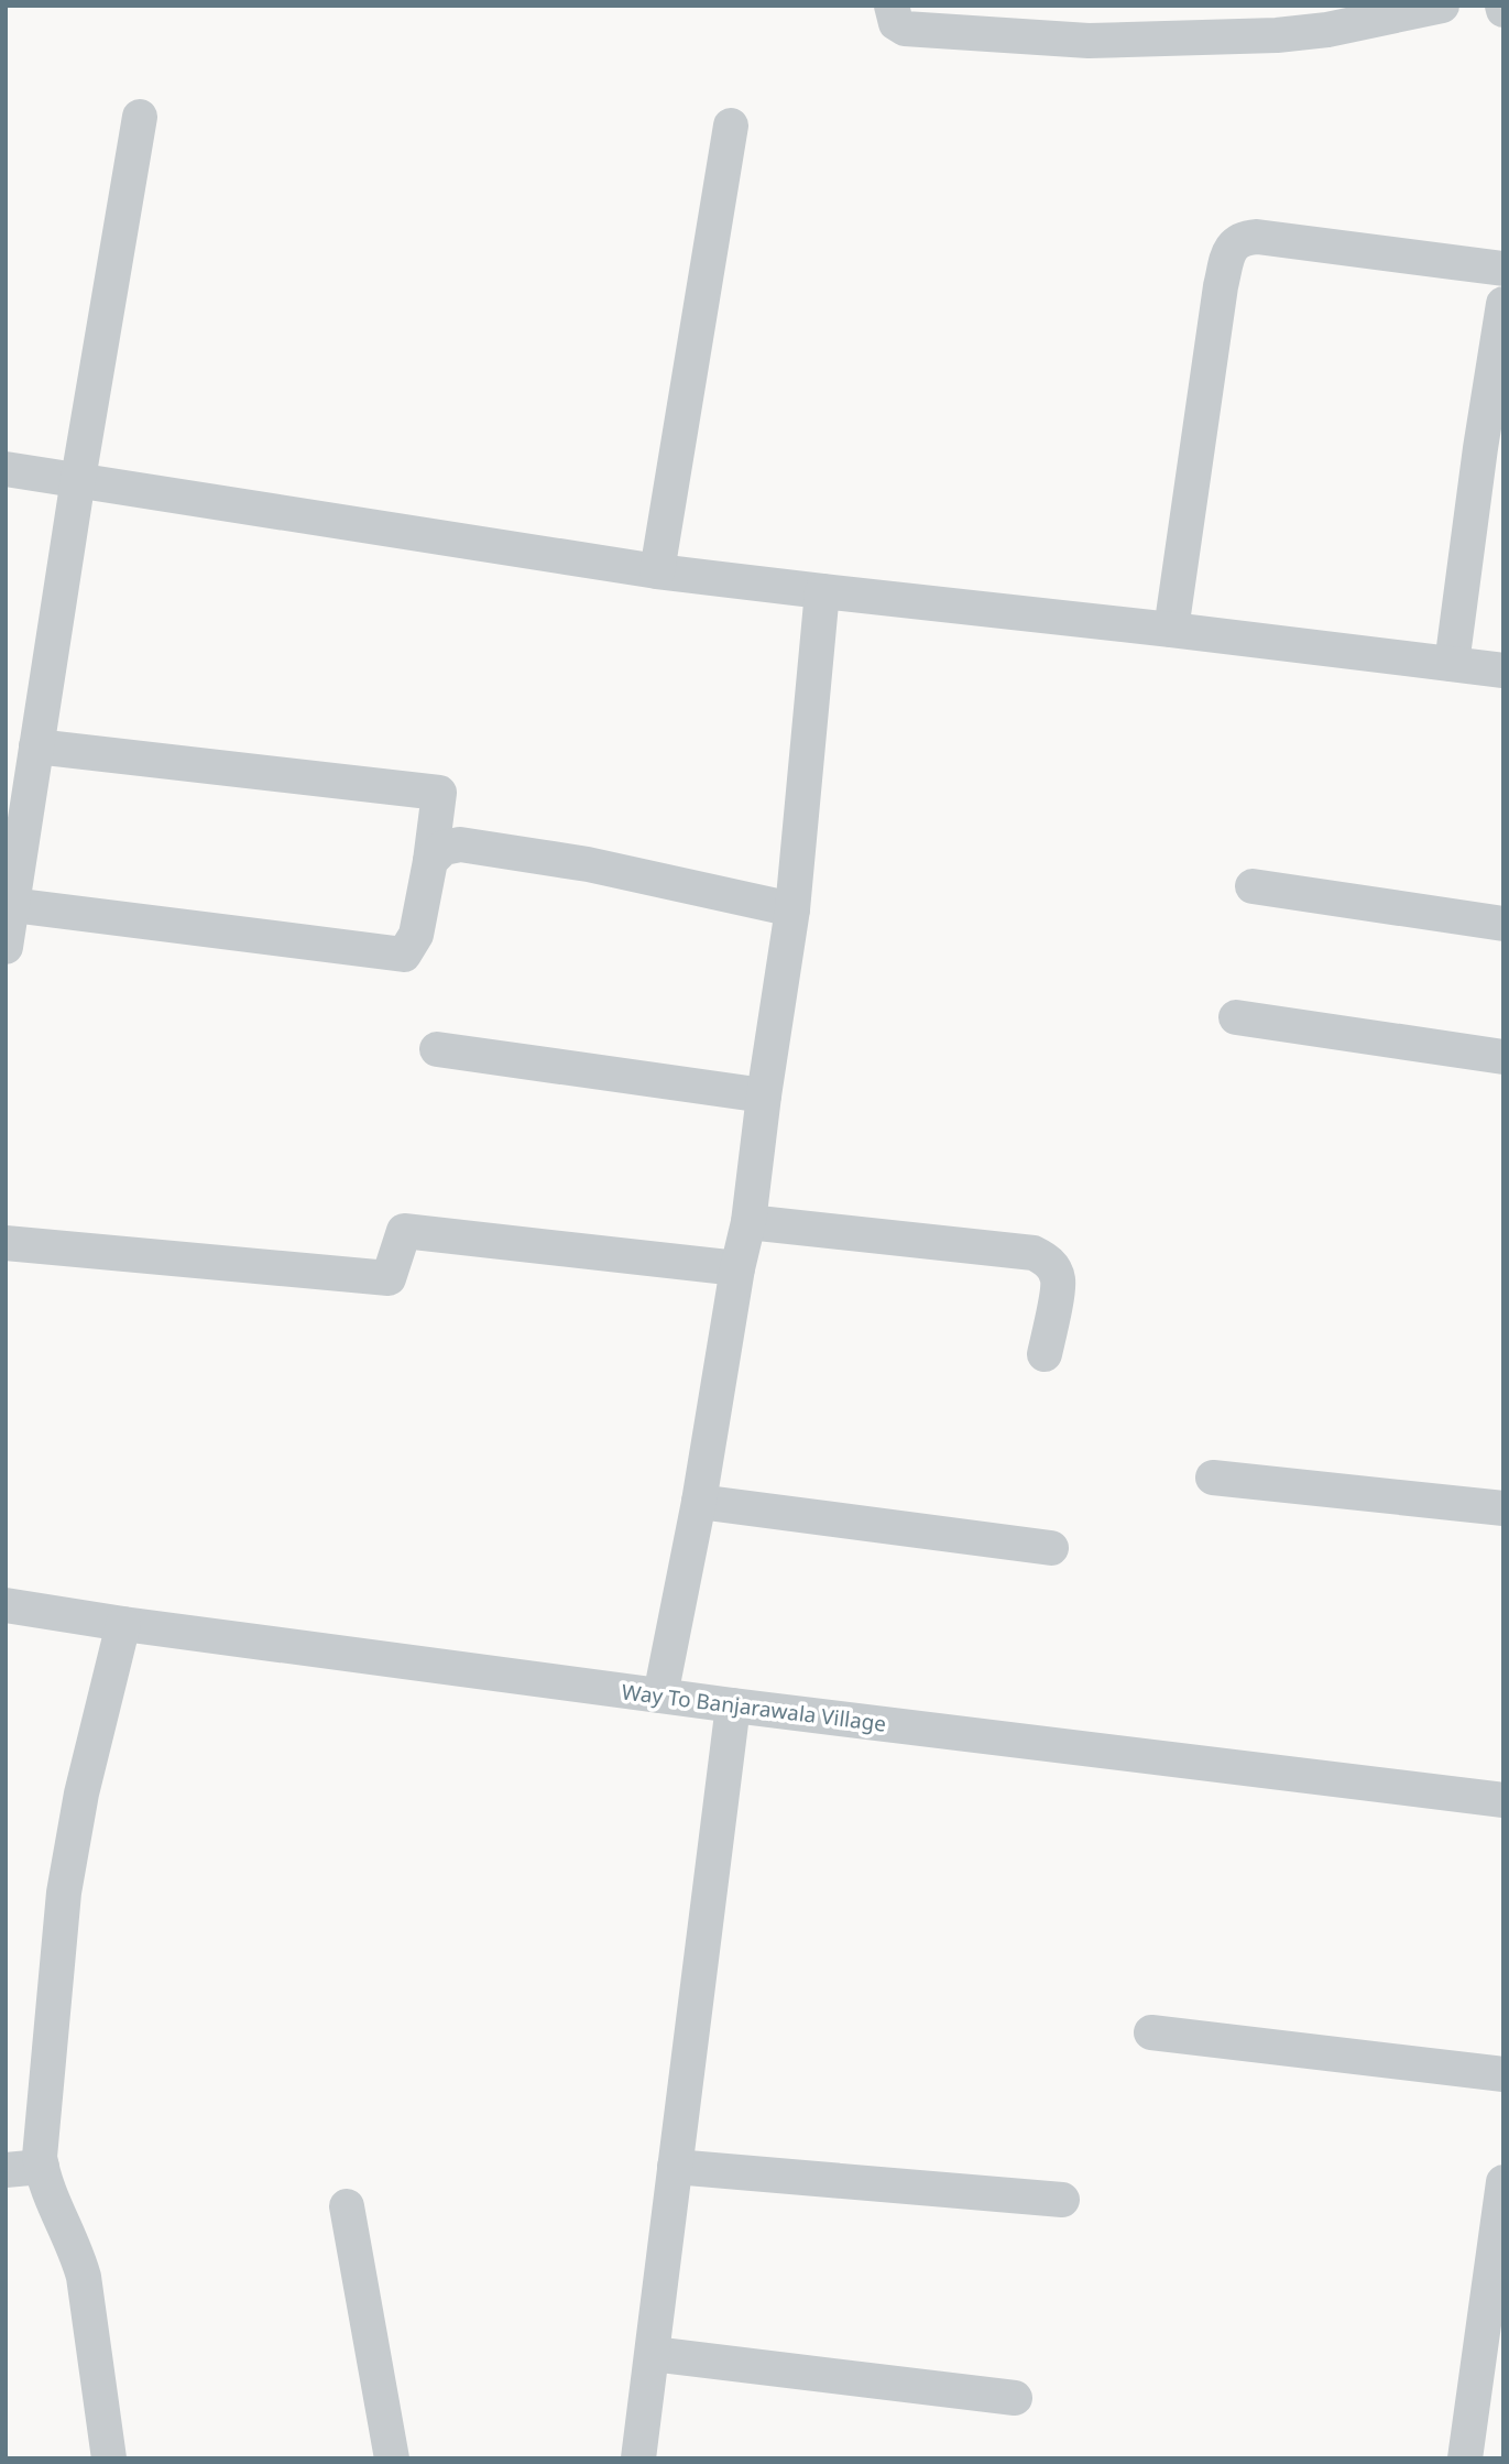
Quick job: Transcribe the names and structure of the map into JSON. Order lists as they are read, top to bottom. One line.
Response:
{"streets":{"street":["Way To Banjarawala Village"]}}
